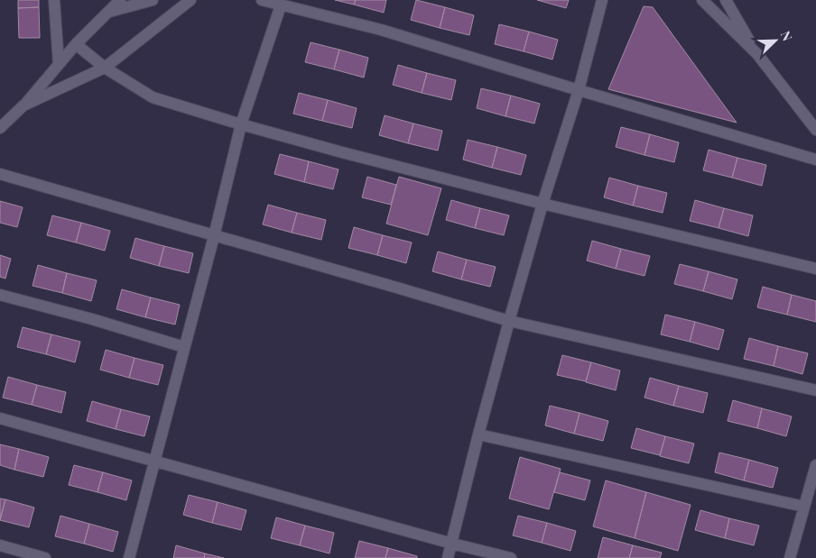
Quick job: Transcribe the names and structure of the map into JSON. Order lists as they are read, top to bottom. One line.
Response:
{"north":"top right"}
